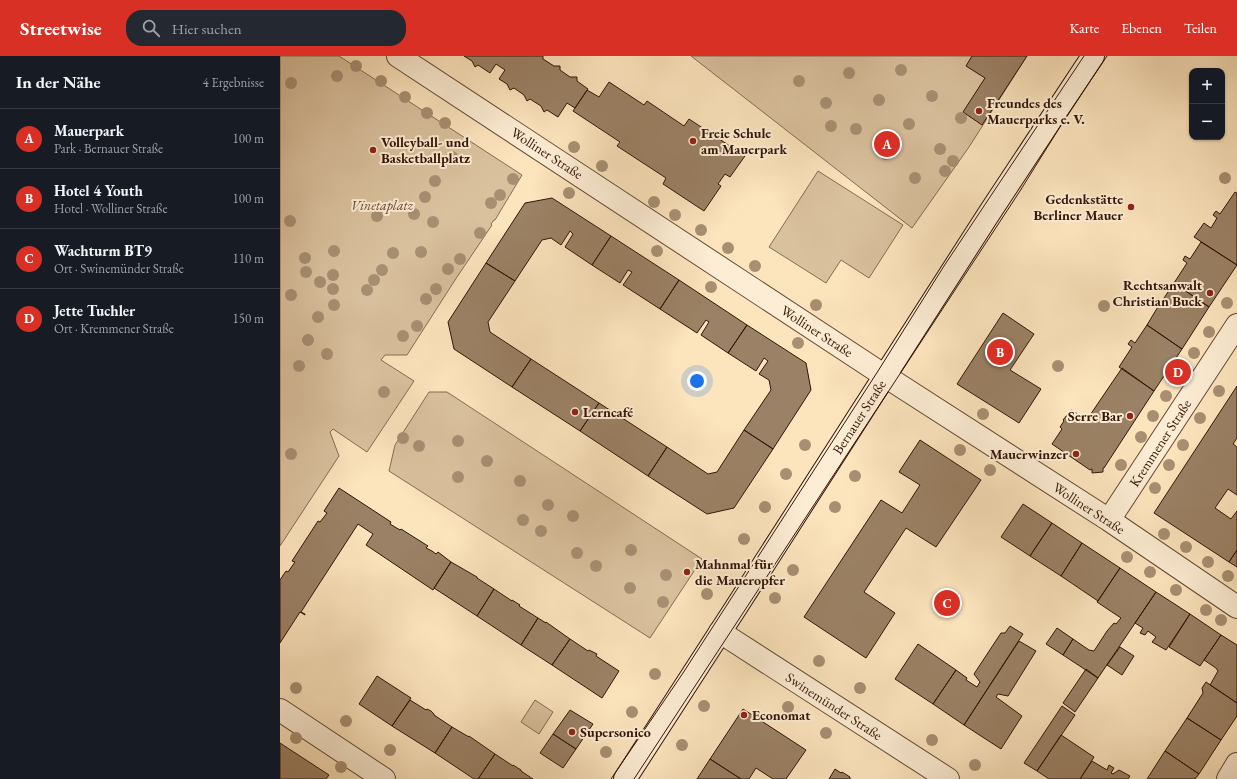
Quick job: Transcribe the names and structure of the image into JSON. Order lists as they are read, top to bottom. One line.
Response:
{"streets":{"street":["Wolliner Straße","Bernauer Straße","Kremmener Straße","Swinemünder Straße"]},"crossings":[["Wolliner Straße","Bernauer Straße"],["Wolliner Straße","Kremmener Straße"],["Bernauer Straße","Swinemünder Straße"]],"parks":["Vinetaplatz"],"places":["Freundes des Mauerparks e. V.","Freie Schule am Mauerpark","Volleyball- und Basketballplatz","Gedenkstätte Berliner Mauer","Rechtsanwalt Christian Buck","Lerncafé","Serre Bar","Mauerwinzer","Mahnmal für die Maueropfer","Economat","Supersonico"],"page":{"header":"Streetwise","search":"Hier suchen","nav":["Karte","Ebenen","Teilen"],"heading":["In der Nähe","4 Ergebnisse"],"map_buttons":["+","−"],"list":[{"mark":"A","name":"Mauerpark","note":"Park · Bernauer Straße","value":"100 m"},{"mark":"B","name":"Hotel 4 Youth","note":"Hotel · Wolliner Straße","value":"100 m"},{"mark":"C","name":"Wachturm BT9","note":"Ort · Swinemünder Straße","value":"110 m"},{"mark":"D","name":"Jette Tuchler","note":"Ort · Kremmener Straße","value":"150 m"}],"pins":["A","B","D","C"]}}
